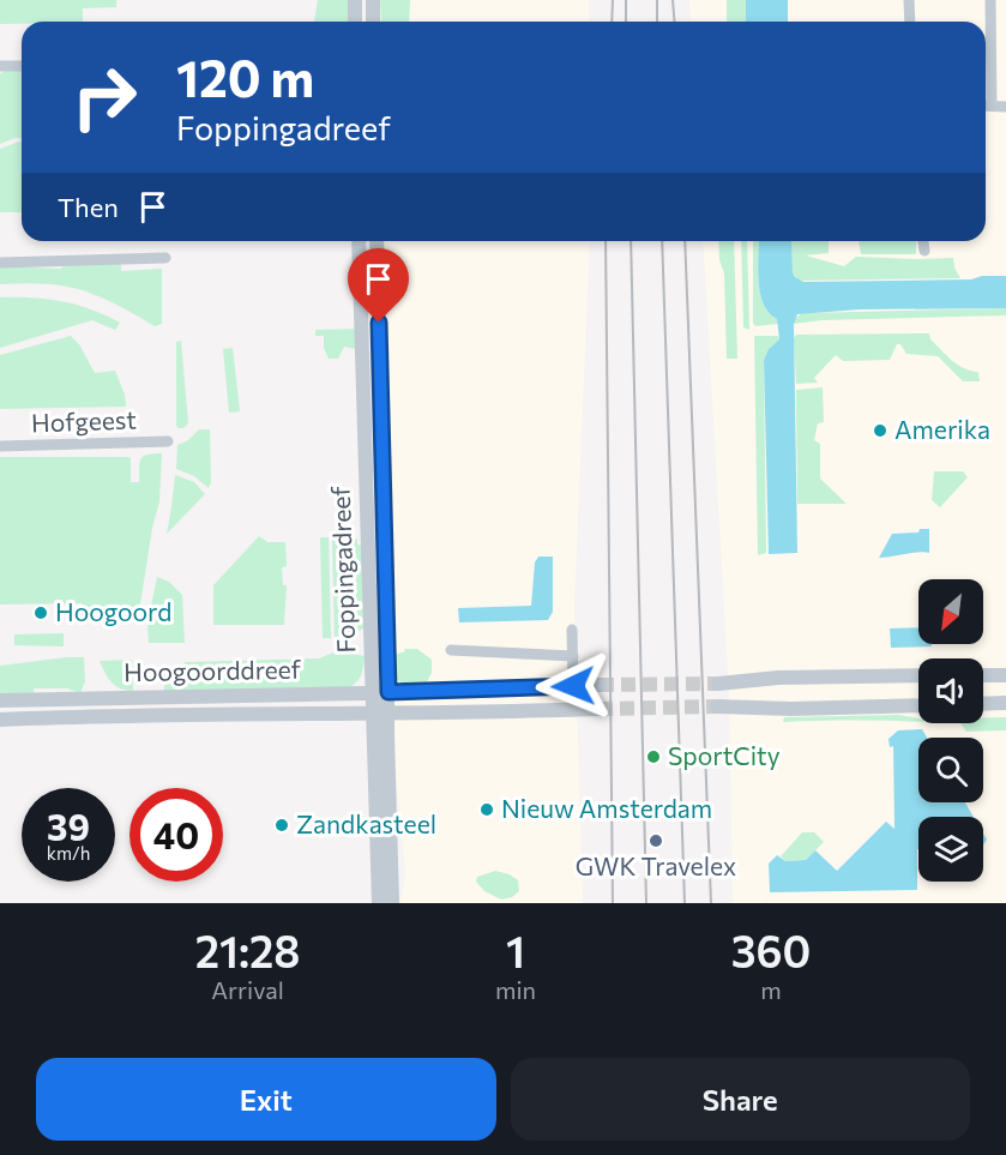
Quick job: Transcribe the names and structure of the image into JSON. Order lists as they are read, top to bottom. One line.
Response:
{"streets":{"street":["Hofgeest","Foppingadreef","Hoogoorddreef"]},"crossings":[["Foppingadreef","Hoogoorddreef"]],"places":["Amerika","Hoogoord","SportCity","Nieuw Amsterdam","Zandkasteel","GWK Travelex"],"north":"bottom left","page":{"turn":["120 m","Foppingadreef"],"then":"Then","speed":"39 km/h","limit":"40","eta":["21:28","Arrival","1","min","360","m"],"buttons":["Exit","Share"]}}
